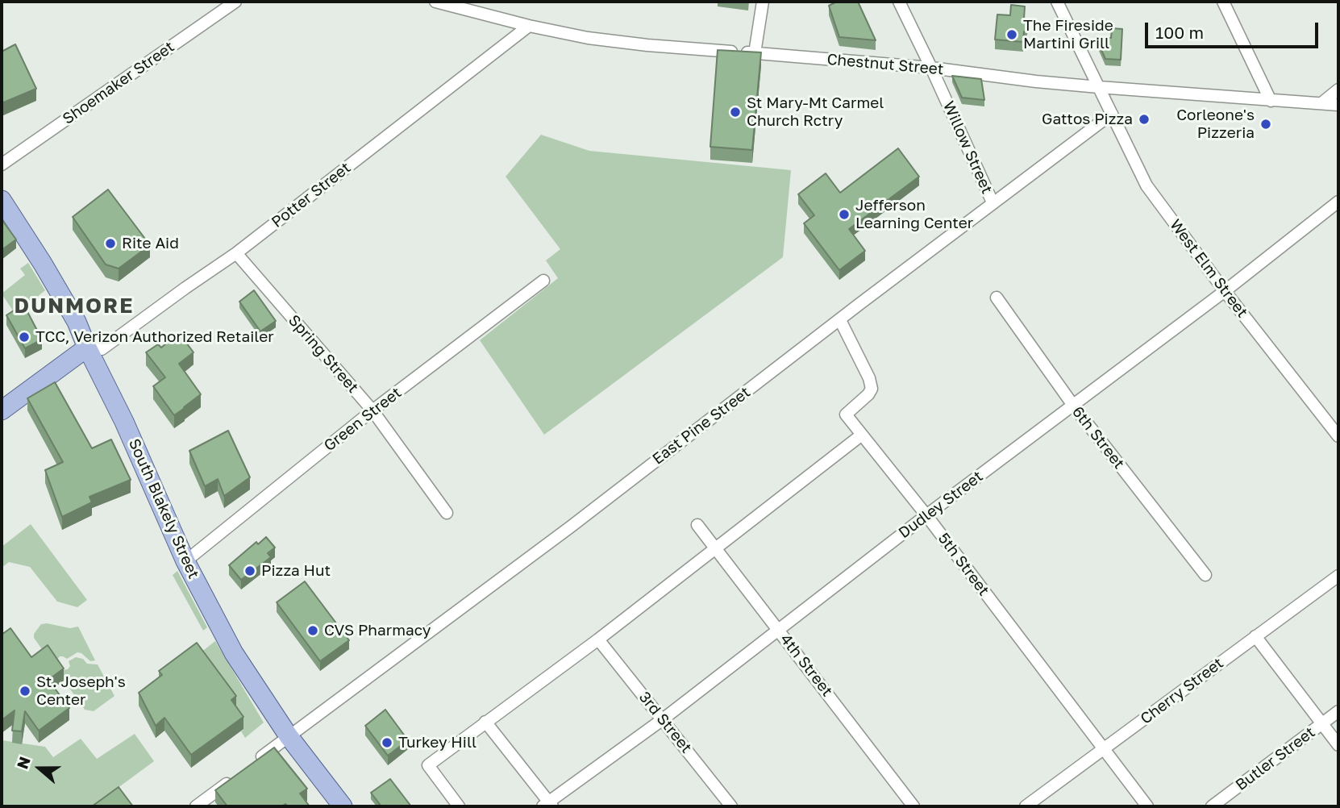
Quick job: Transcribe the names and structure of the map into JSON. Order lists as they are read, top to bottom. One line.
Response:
{"streets":{"main road":["South Blakely Street"],"street":["Chestnut Street","Shoemaker Street","Willow Street","Potter Street","West Elm Street","Spring Street","Green Street","East Pine Street","6th Street","Dudley Street","5th Street","4th Street","Cherry Street","3rd Street","Butler Street"]},"crossings":[["Chestnut Street","Willow Street"],["Chestnut Street","Potter Street"],["Chestnut Street","West Elm Street"],["Willow Street","East Pine Street"],["Potter Street","Spring Street"],["Potter Street","South Blakely Street"],["West Elm Street","East Pine Street"],["West Elm Street","Dudley Street"],["Spring Street","Green Street"],["Green Street","South Blakely Street"],["East Pine Street","South Blakely Street"],["East Pine Street","5th Street"],["6th Street","Dudley Street"],["Dudley Street","5th Street"],["Dudley Street","4th Street"],["Dudley Street","3rd Street"],["5th Street","Cherry Street"]],"districts":["DUNMORE"],"places":["The Fireside Martini Grill","St Mary-Mt Carmel Church Rctry","Gattos Pizza","Corleone's Pizzeria","Jefferson Learning Center","Rite Aid","TCC, Verizon Authorized Retailer","Pizza Hut","CVS Pharmacy","St. Joseph's Center","Turkey Hill"],"scale_bar":"100 m","north":"left"}
